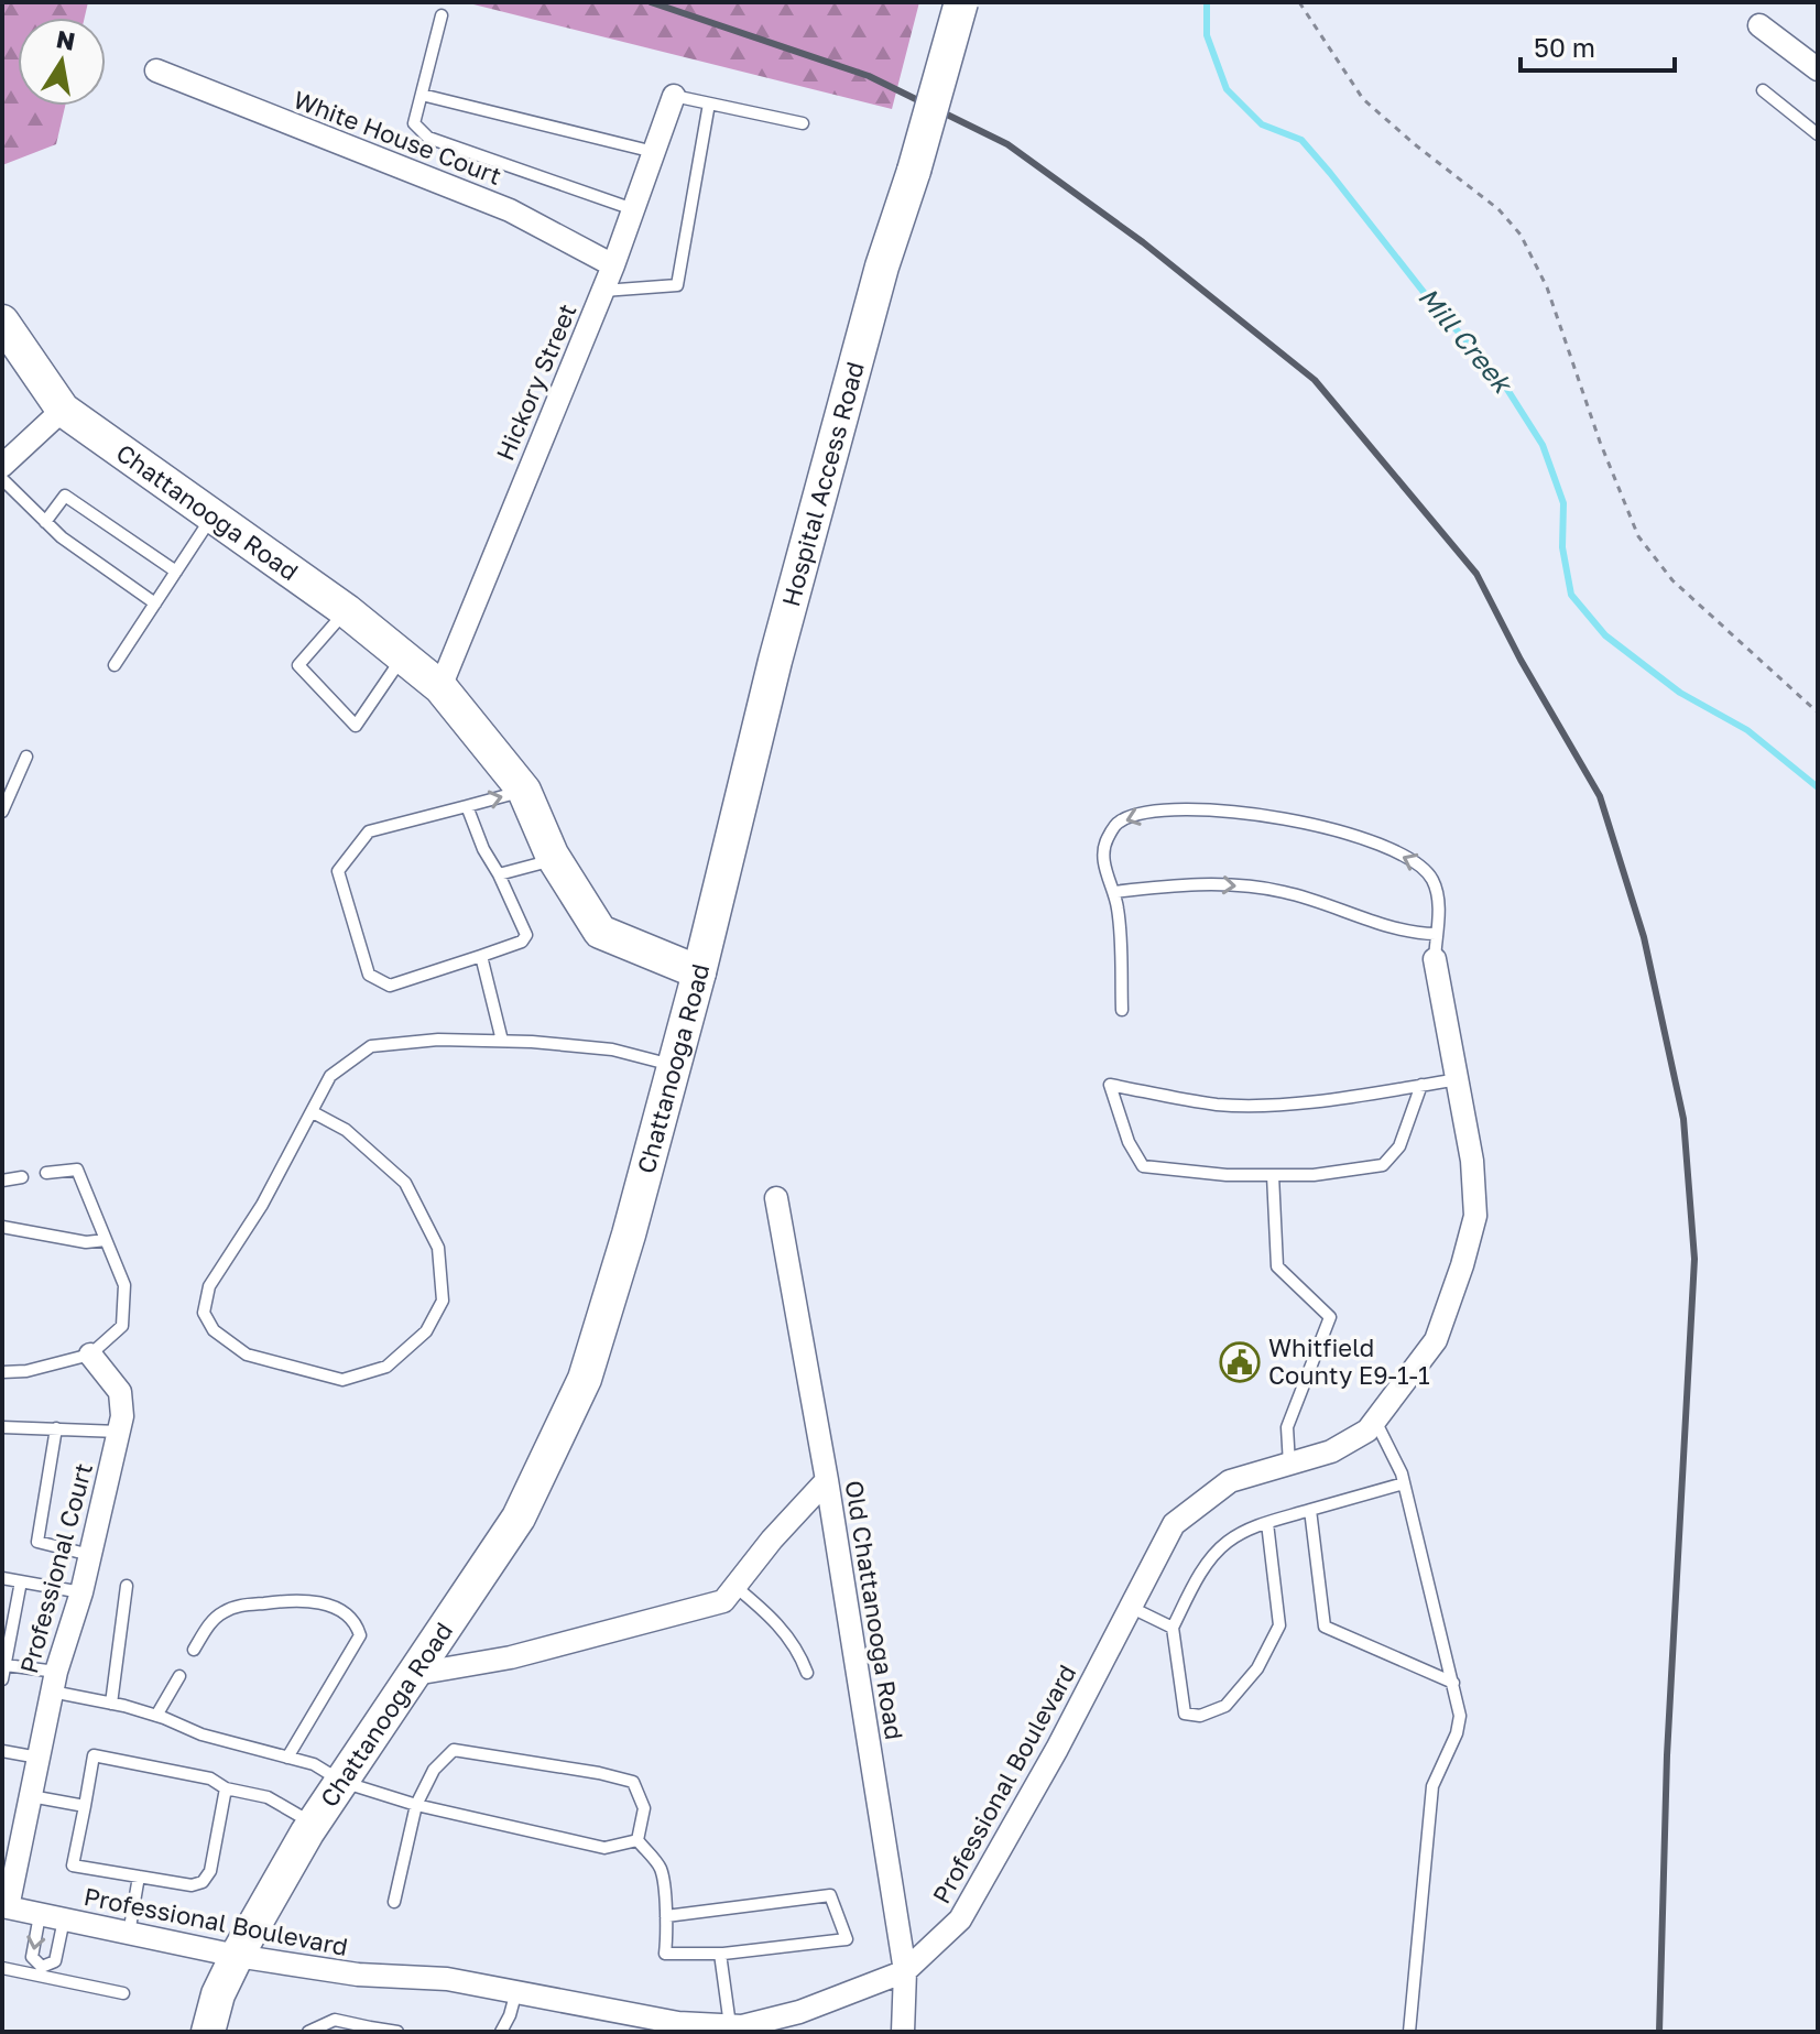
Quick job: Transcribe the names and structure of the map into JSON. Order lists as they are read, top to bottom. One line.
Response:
{"streets":{"main road":["Hospital Access Road","Chattanooga Road"],"street":["White House Court","Hickory Street","Professional Court","Old Chattanooga Road","Professional Boulevard"]},"crossings":[["White House Court","Hickory Street"],["Hickory Street","Chattanooga Road"],["Hospital Access Road","Chattanooga Road"],["Chattanooga Road","Professional Boulevard"],["Professional Court","Professional Boulevard"],["Old Chattanooga Road","Professional Boulevard"]],"water":["Mill Creek"],"places":{"public building":["Whitfield County E9-1-1"]},"scale_bar":"50 m","north":"top"}
